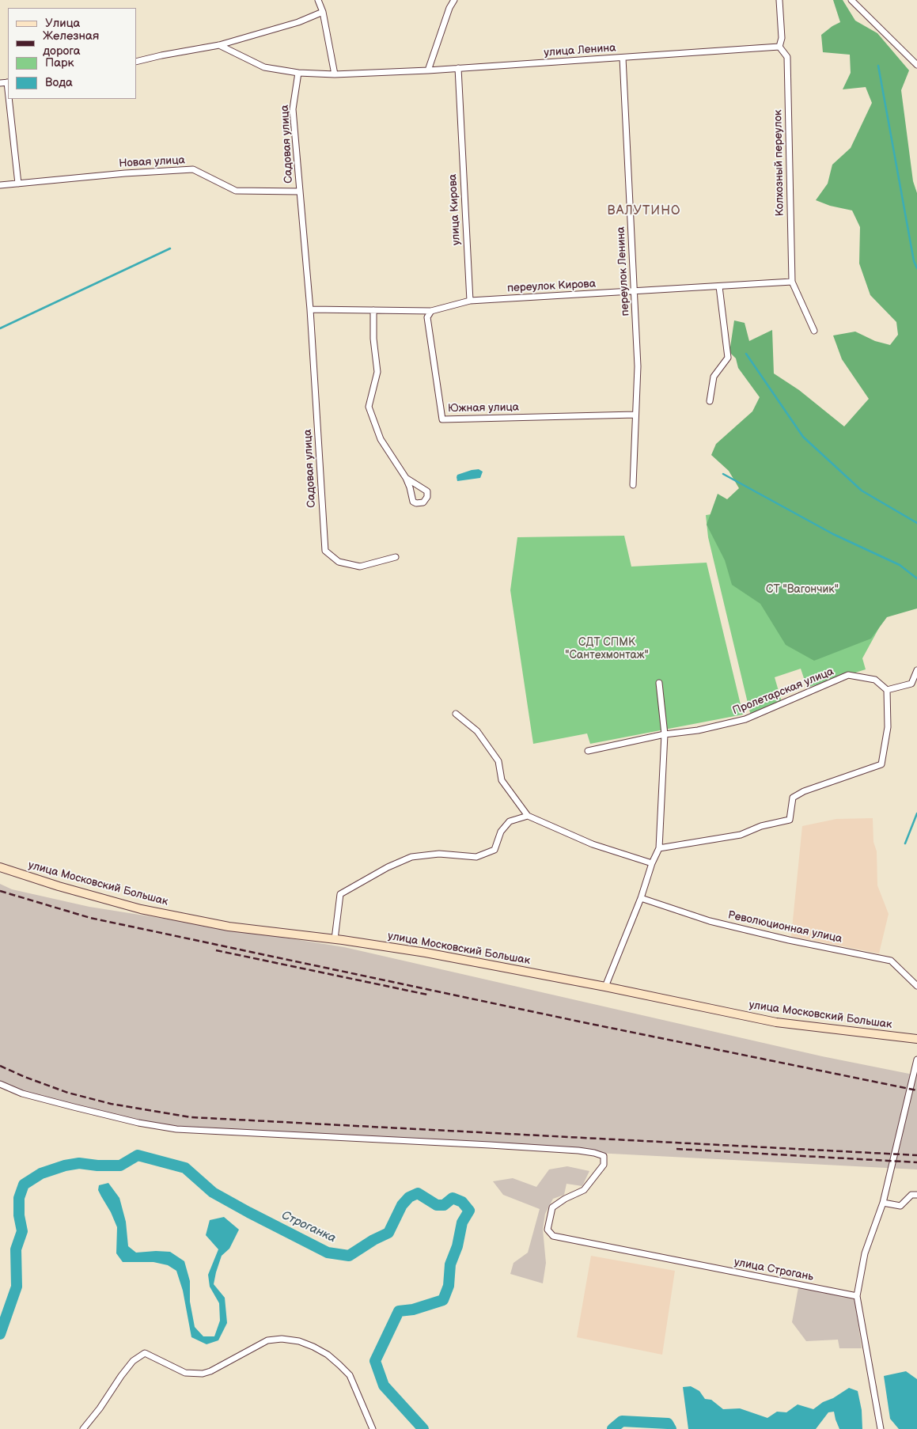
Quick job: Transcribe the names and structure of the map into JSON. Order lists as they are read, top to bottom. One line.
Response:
{"streets":{"street":["улица Ленина","Садовая улица","Новая улица","Колхозный переулок","улица Кирова","переулок Ленина","переулок Кирова","Южная улица","Пролетарская улица","улица Московский Большак","Революционная улица","улица Строгань"]},"crossings":[["улица Ленина","Садовая улица"],["улица Ленина","Колхозный переулок"],["улица Ленина","улица Кирова"],["улица Ленина","переулок Ленина"],["Садовая улица","Новая улица"],["улица Кирова","переулок Кирова"],["переулок Ленина","переулок Кирова"],["переулок Ленина","Южная улица"]],"districts":["ВАЛУТИНО"],"water":["Строганка"],"parks":["СТ \"Вагончик\"","СДТ СПМК \"Сантехмонтаж\""],"legend":["Улица","Железная дорога","Парк","Вода"]}
